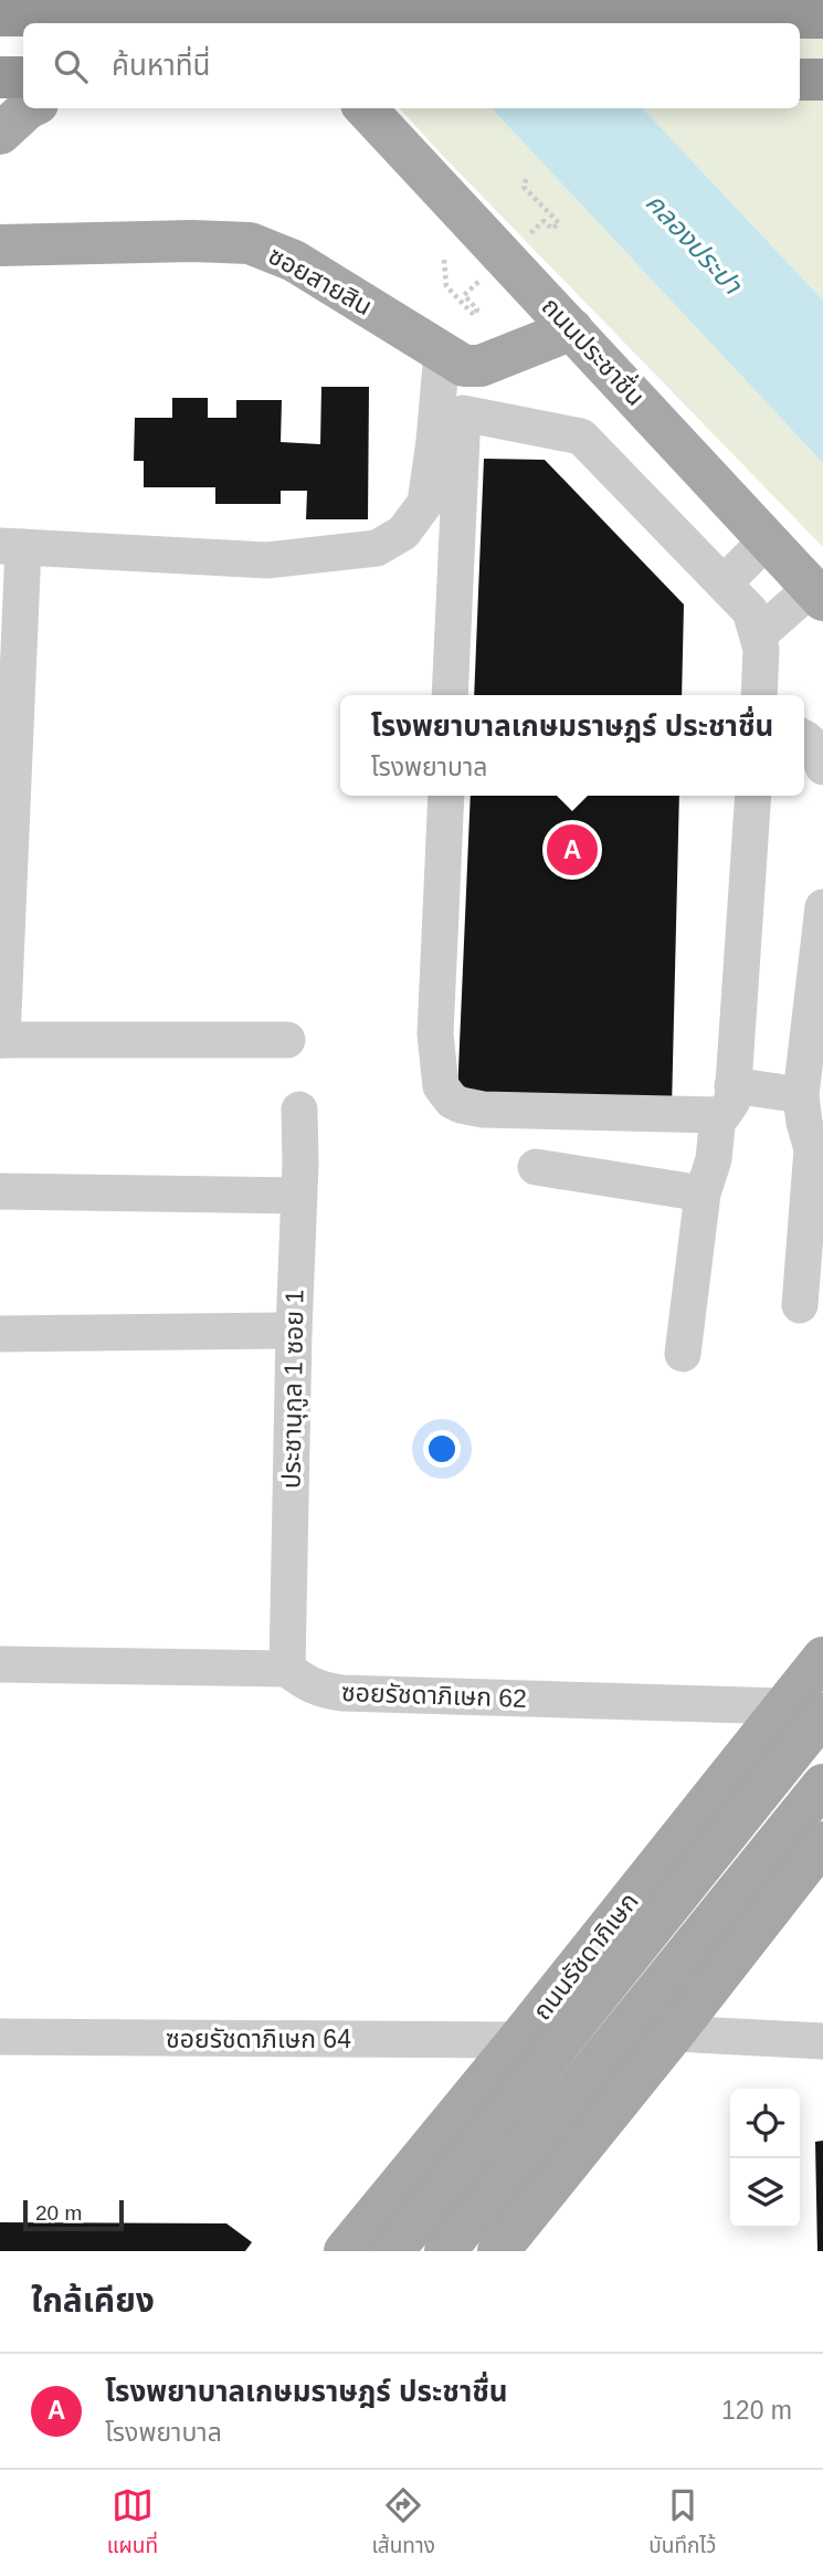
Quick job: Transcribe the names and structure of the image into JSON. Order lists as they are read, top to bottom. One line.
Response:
{"streets":{"main road":["ซอยสายสิน","ถนนประชาชื่น","ถนนรัชดาภิเษก"],"street":["ประชานุกูล 1 ซอย 1","ซอยรัชดาภิเษก 62","ซอยรัชดาภิเษก 64"]},"crossings":[["ซอยสายสิน","ถนนประชาชื่น"],["ประชานุกูล 1 ซอย 1","ซอยรัชดาภิเษก 62"],["ซอยรัชดาภิเษก 62","ถนนรัชดาภิเษก"],["ถนนรัชดาภิเษก","ซอยรัชดาภิเษก 64"]],"water":["คลองประปา"],"scale_bar":"20 m","page":{"search":"ค้นหาที่นี่","popup":["โรงพยาบาลเกษมราษฎร์ ประชาชื่น","โรงพยาบาล"],"pins":"A","scale":"20 m","heading":"ใกล้เคียง","list":[{"mark":"A","name":"โรงพยาบาลเกษมราษฎร์ ประชาชื่น","note":"โรงพยาบาล","value":"120 m"}],"nav":["แผนที่","เส้นทาง","บันทึกไว้"]}}
